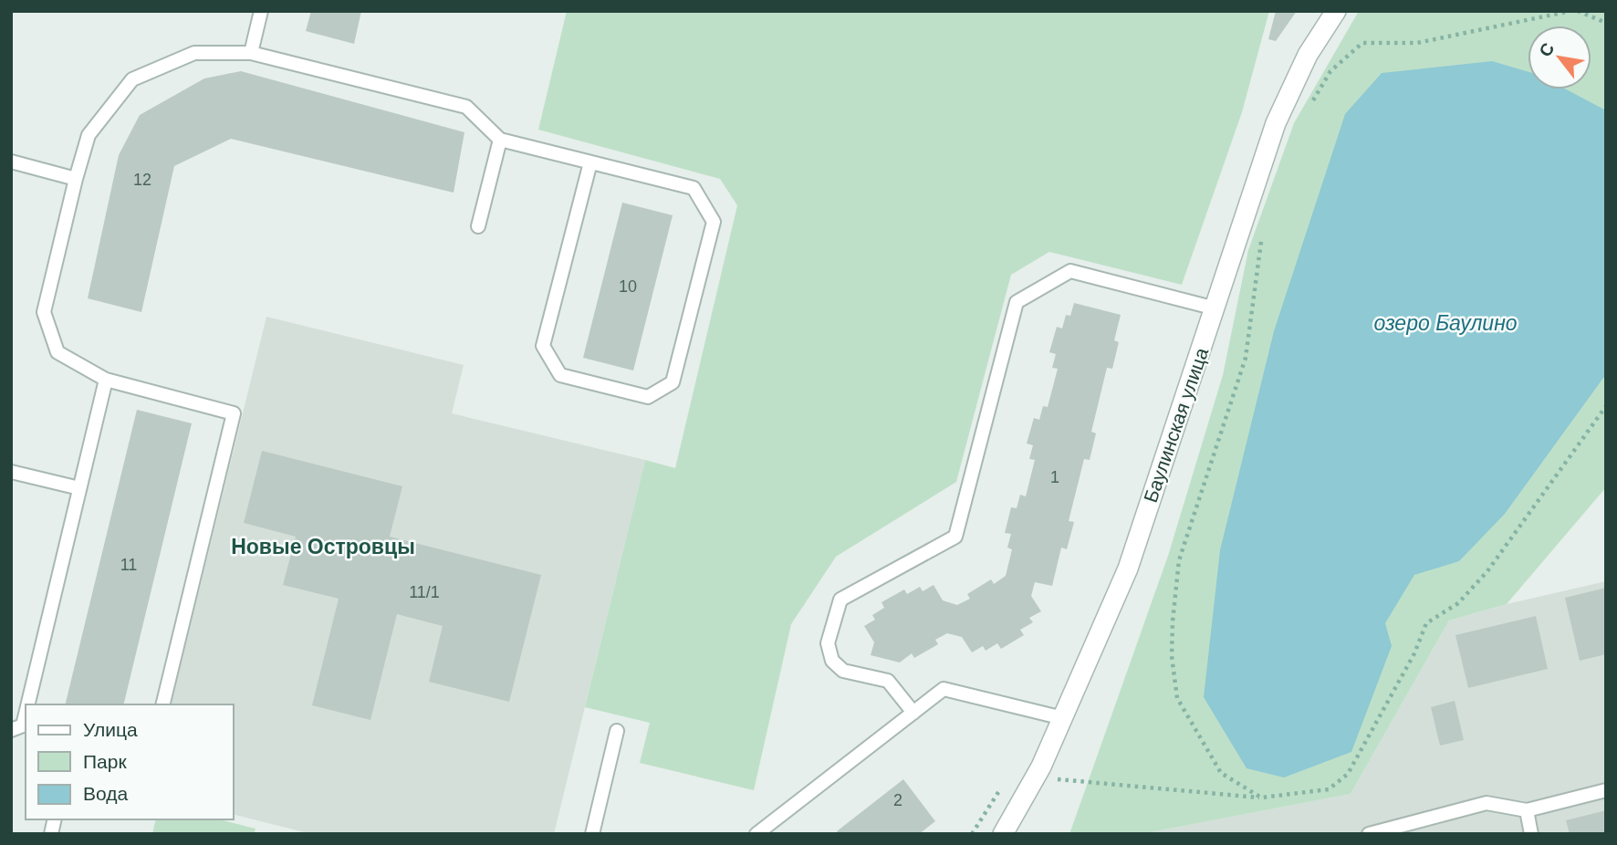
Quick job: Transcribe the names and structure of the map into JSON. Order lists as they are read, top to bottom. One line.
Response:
{"streets":{"street":["Баулинская улица"]},"districts":["Новые Островцы"],"water":["озеро Баулино"],"house_numbers":["12","10","1","11","11/1","2"],"legend":["Улица","Парк","Вода"],"north":"top left"}
